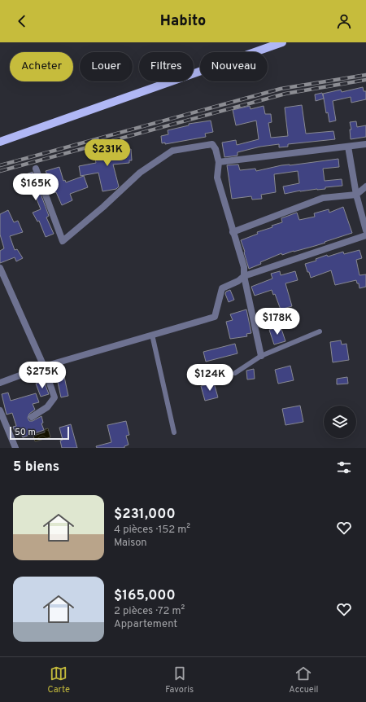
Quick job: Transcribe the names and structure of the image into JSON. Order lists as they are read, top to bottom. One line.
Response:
{"scale_bar":"50 m","page":{"header":"Habito","chip":["Acheter","Louer","Filtres","Nouveau"],"price":["$231K","$165K","$178K","$275K","$124K"],"scale":"50 m","heading":"5 biens","list":[{"name":"$231,000","note":"4 pièces · 152 m² · Maison"},{"name":"$165,000","note":"2 pièces · 72 m² · Appartement"}],"tabs":["Carte","Favoris","Accueil"]}}
